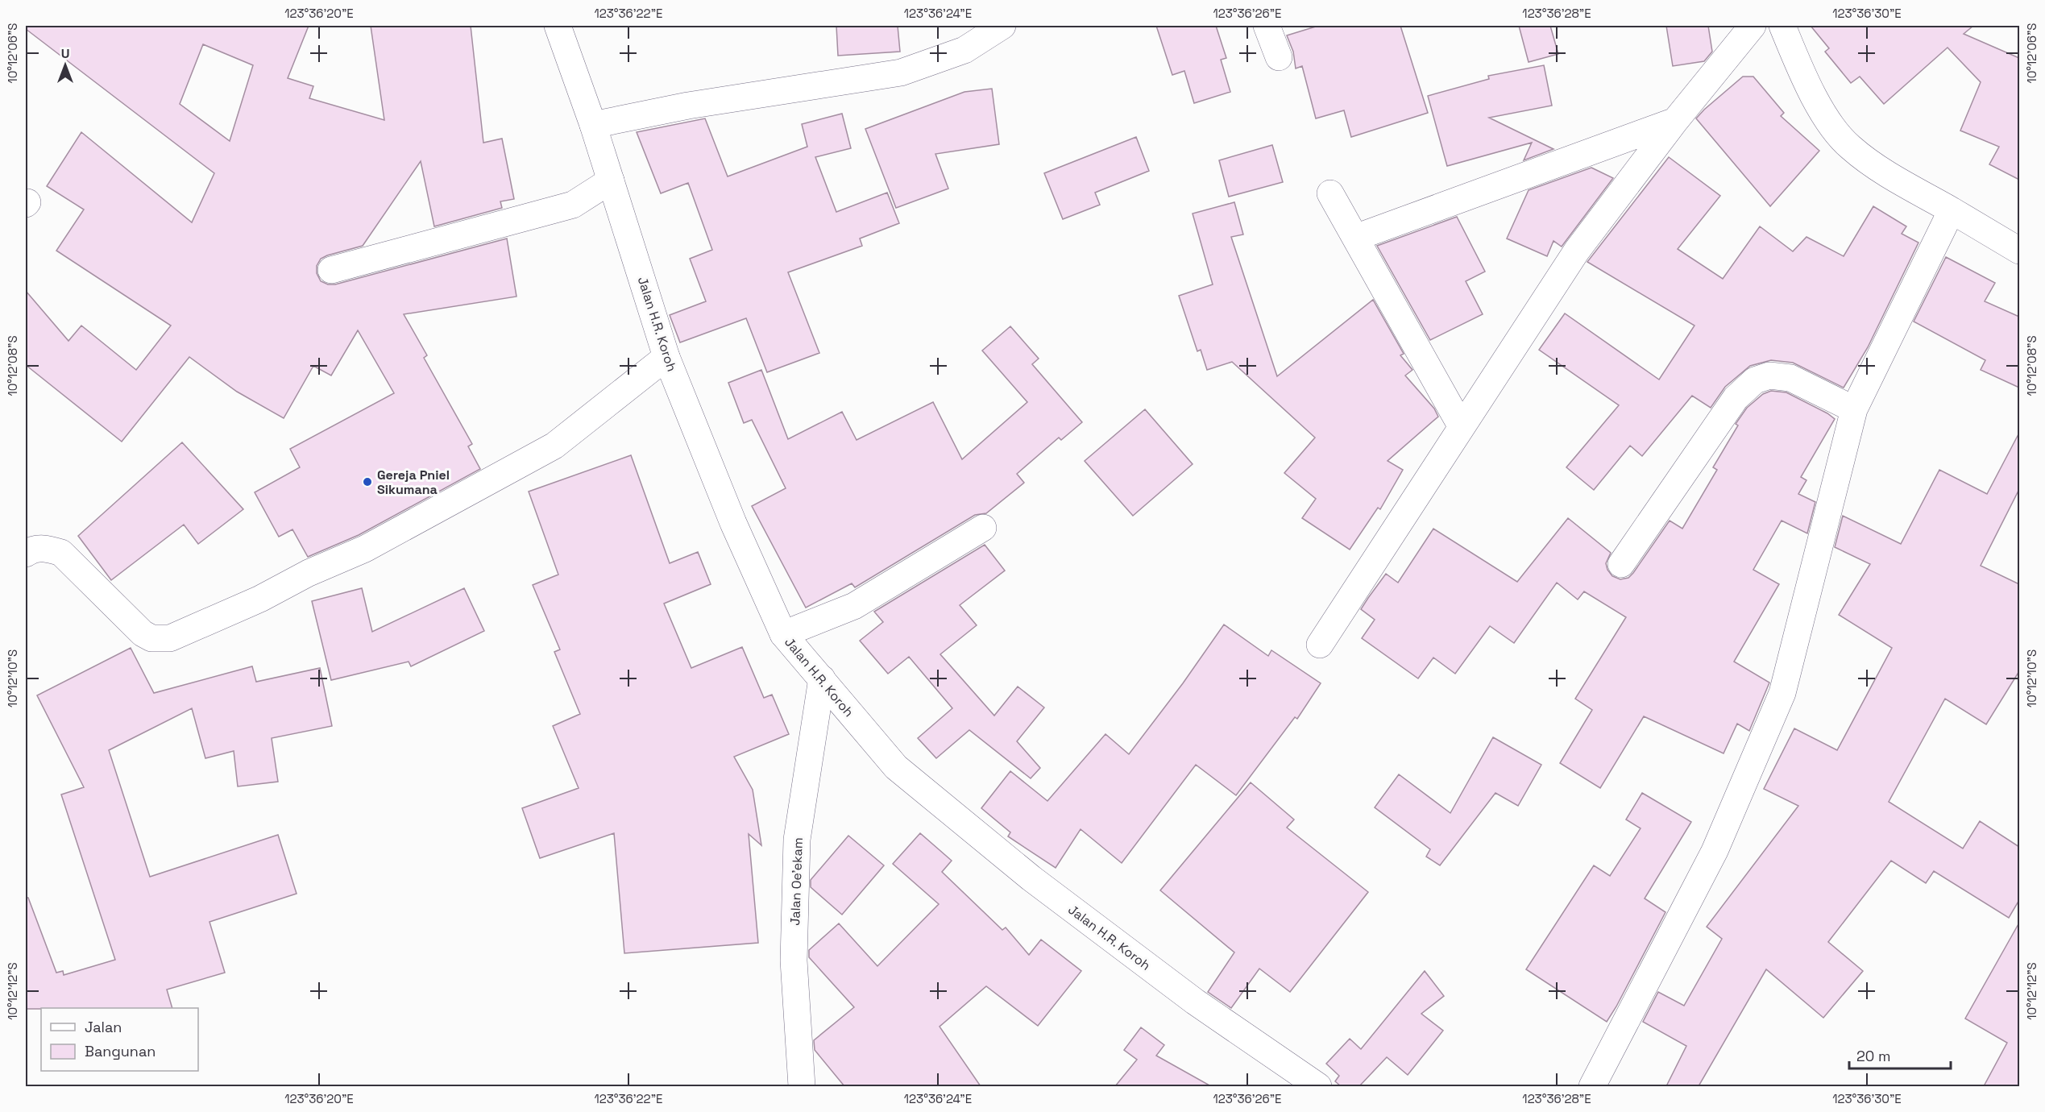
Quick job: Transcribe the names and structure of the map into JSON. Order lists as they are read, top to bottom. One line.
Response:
{"streets":{"street":["Jalan H.R. Koroh","Jalan Oe'ekam"]},"crossings":[["Jalan H.R. Koroh","Jalan Oe'ekam"]],"places":["Gereja Pniel Sikumana"],"legend":["Jalan","Bangunan"],"scale_bar":"20 m","north":"top","coordinates":["123°36'20\"E","123°36'22\"E","123°36'24\"E","123°36'26\"E","123°36'28\"E","123°36'30\"E","10°12'06\"S","10°12'08\"S","10°12'10\"S","10°12'12\"S"]}
